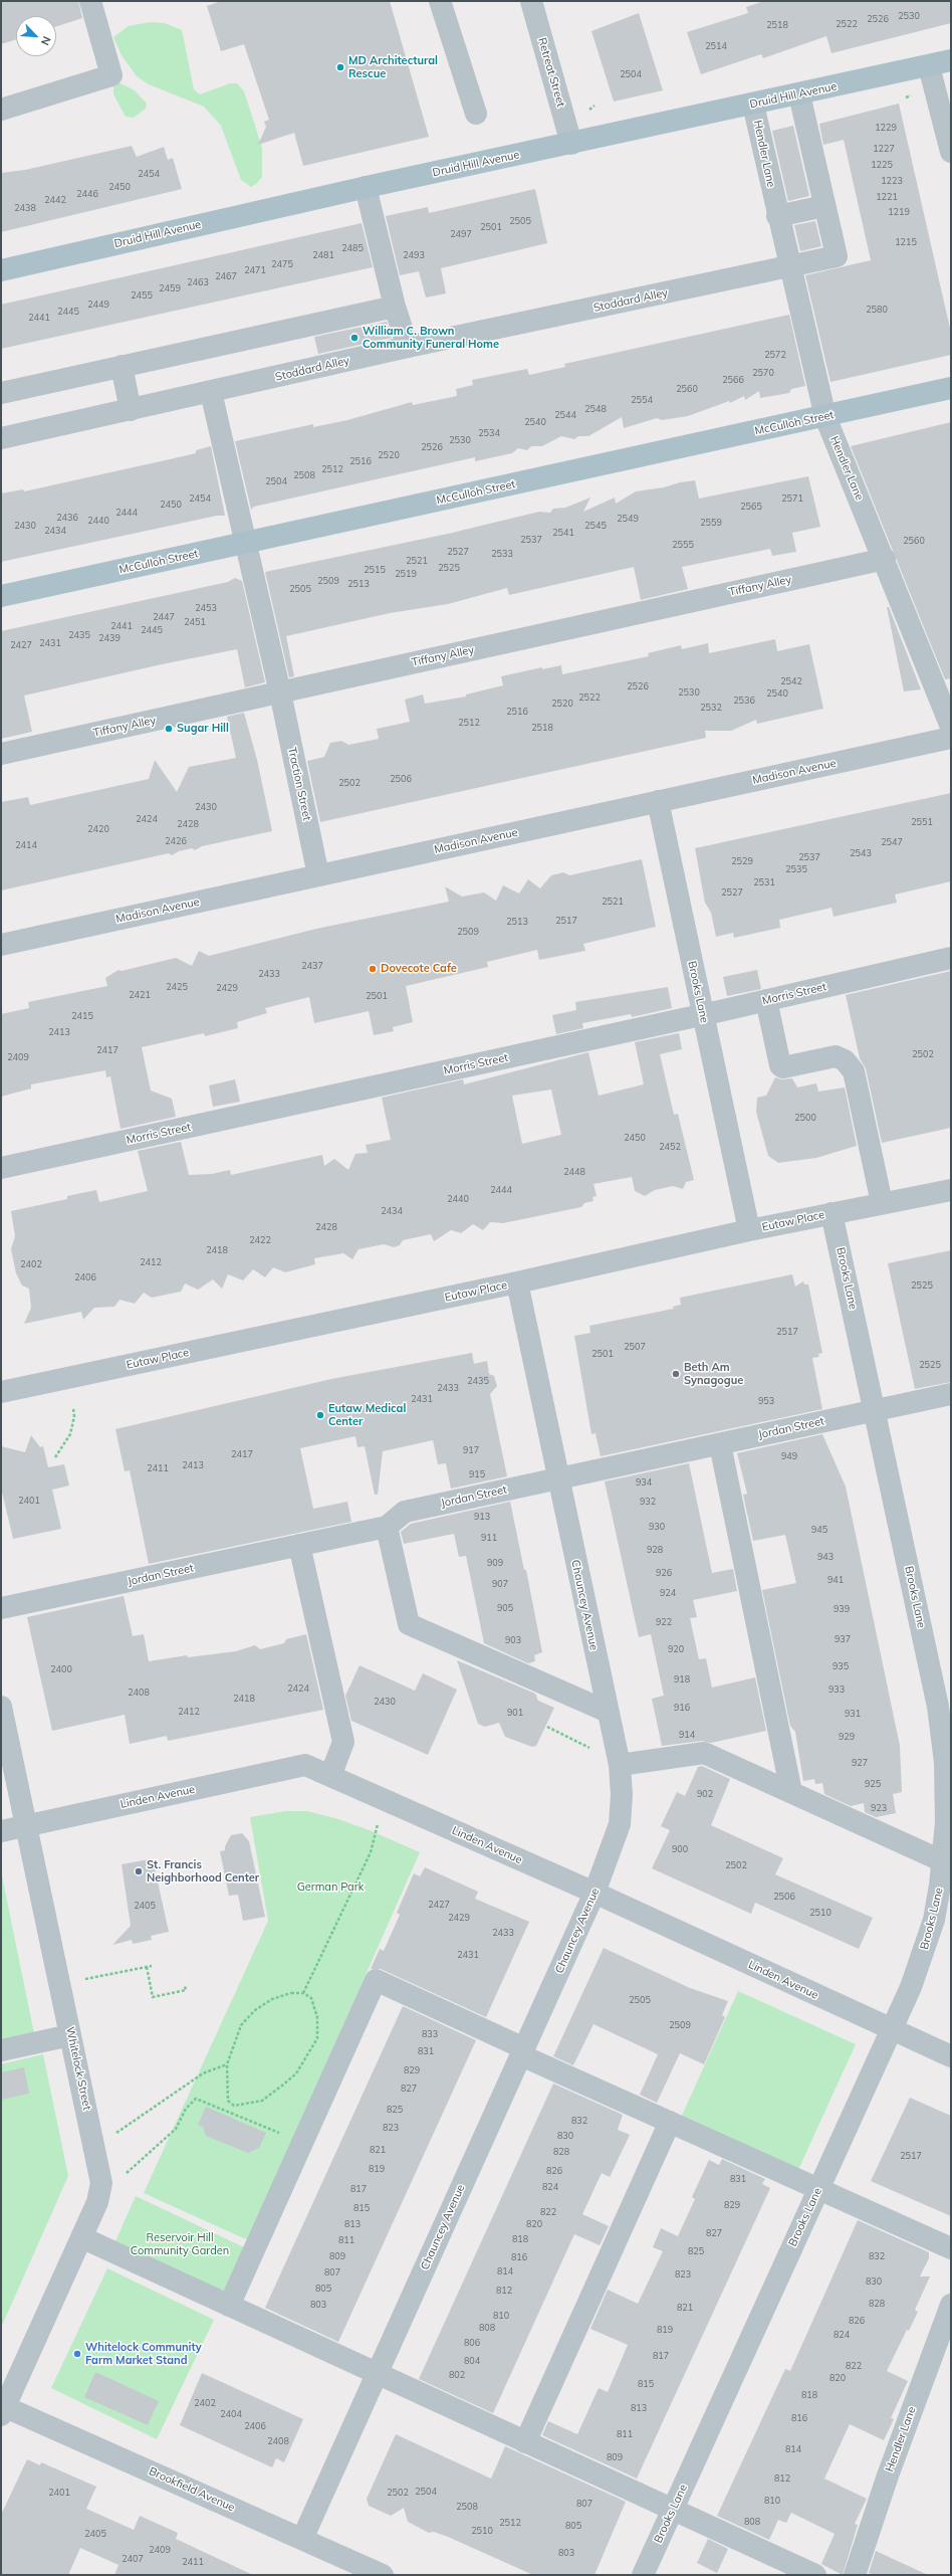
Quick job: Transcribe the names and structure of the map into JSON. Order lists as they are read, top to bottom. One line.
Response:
{"streets":{"main road":["Druid Hill Avenue","McCulloh Street"],"street":["Retreat Street","Hendler Lane","Stoddard Alley","Tiffany Alley","Madison Avenue","Traction Street","Brooks Lane","Morris Street","Eutaw Place","Jordan Street","Chauncey Avenue","Linden Avenue","Whitelock Street","Brookfield Avenue"]},"crossings":[["Retreat Street","Druid Hill Avenue"],["Druid Hill Avenue","Hendler Lane"],["Hendler Lane","Stoddard Alley"],["Hendler Lane","McCulloh Street"],["Hendler Lane","Tiffany Alley"],["Stoddard Alley","Traction Street"],["McCulloh Street","Traction Street"],["Tiffany Alley","Traction Street"],["Madison Avenue","Traction Street"],["Madison Avenue","Brooks Lane"],["Brooks Lane","Morris Street"],["Brooks Lane","Eutaw Place"],["Brooks Lane","Jordan Street"],["Brooks Lane","Linden Avenue"],["Eutaw Place","Chauncey Avenue"],["Jordan Street","Chauncey Avenue"],["Chauncey Avenue","Linden Avenue"],["Chauncey Avenue","Brookfield Avenue"],["Linden Avenue","Whitelock Street"],["Whitelock Street","Brookfield Avenue"]],"parks":["German Park","Reservoir Hill Community Garden"],"places":["MD Architectural Rescue","William C. Brown Community Funeral Home","Sugar Hill","Dovecote Cafe","Beth Am Synagogue","Eutaw Medical Center","St. Francis Neighborhood Center","Whitelock Community Farm Market Stand"],"house_numbers":["2530","2526","2522","2518","2514","2504","1229","1227","1225","2454","1223","2450","2446","1221","2442","2438","1219","2505","2501","2497","1215","2485","2481","2493","2475","2471","2467","2463","2459","2455","2449","2580","2445","2441","2572","2570","2566","2560","2554","2548","2544","2540","2534","2530","2526","2520","2516","2512","2508","2504","2454","2571","2450","2565","2444","2436","2549","2440","2559","2430","2545","2434","2541","2537","2560","2555","2527","2533","2521","2525","2515","2519","2509","2513","2505","2453","2447","2451","2441","2445","2435","2439","2431","2427","2542","2526","2530","2540","2522","2536","2520","2532","2516","2512","2518","2506","2502","2430","2424","2551","2428","2420","2426","2547","2414","2543","2537","2529","2535","2531","2527","2521","2517","2513","2509","2437","2433","2425","2429","2421","2501","2415","2413","2417","2502","2409","2500","2450","2452","2448","2444","2440","2434","2428","2422","2418","2412","2402","2406","2525","2517","2507","2501","2525","2435","2433","2431","953","917","2417","949","2413","2411","915","934","2401","932","913","930","945","911","928","943","909","926","941","907","924","905","939","922","937","903","920","935","2400","918","2424","933","2408","2418","2430","916","2412","901","931","914","929","927","925","902","923","900","2502","2506","2427","2405","2510","2429","2433","2431","2505","2509","833","831","829","827","825","832","823","830","821","828","2517","819","826","831","824","817","829","815","822","813","820","827","818","811","825","809","832","816","814","807","823","830","805","812","828","803","821","810","826","808","819","824","806","817","804","822","802","820","815","818","2402","813","2404","816","2406","811","2408","814","809","812","2504","2401","2502","810","807","2508","808","2512","805","2510","2405","2409","803","2407","2411"],"north":"bottom right"}
